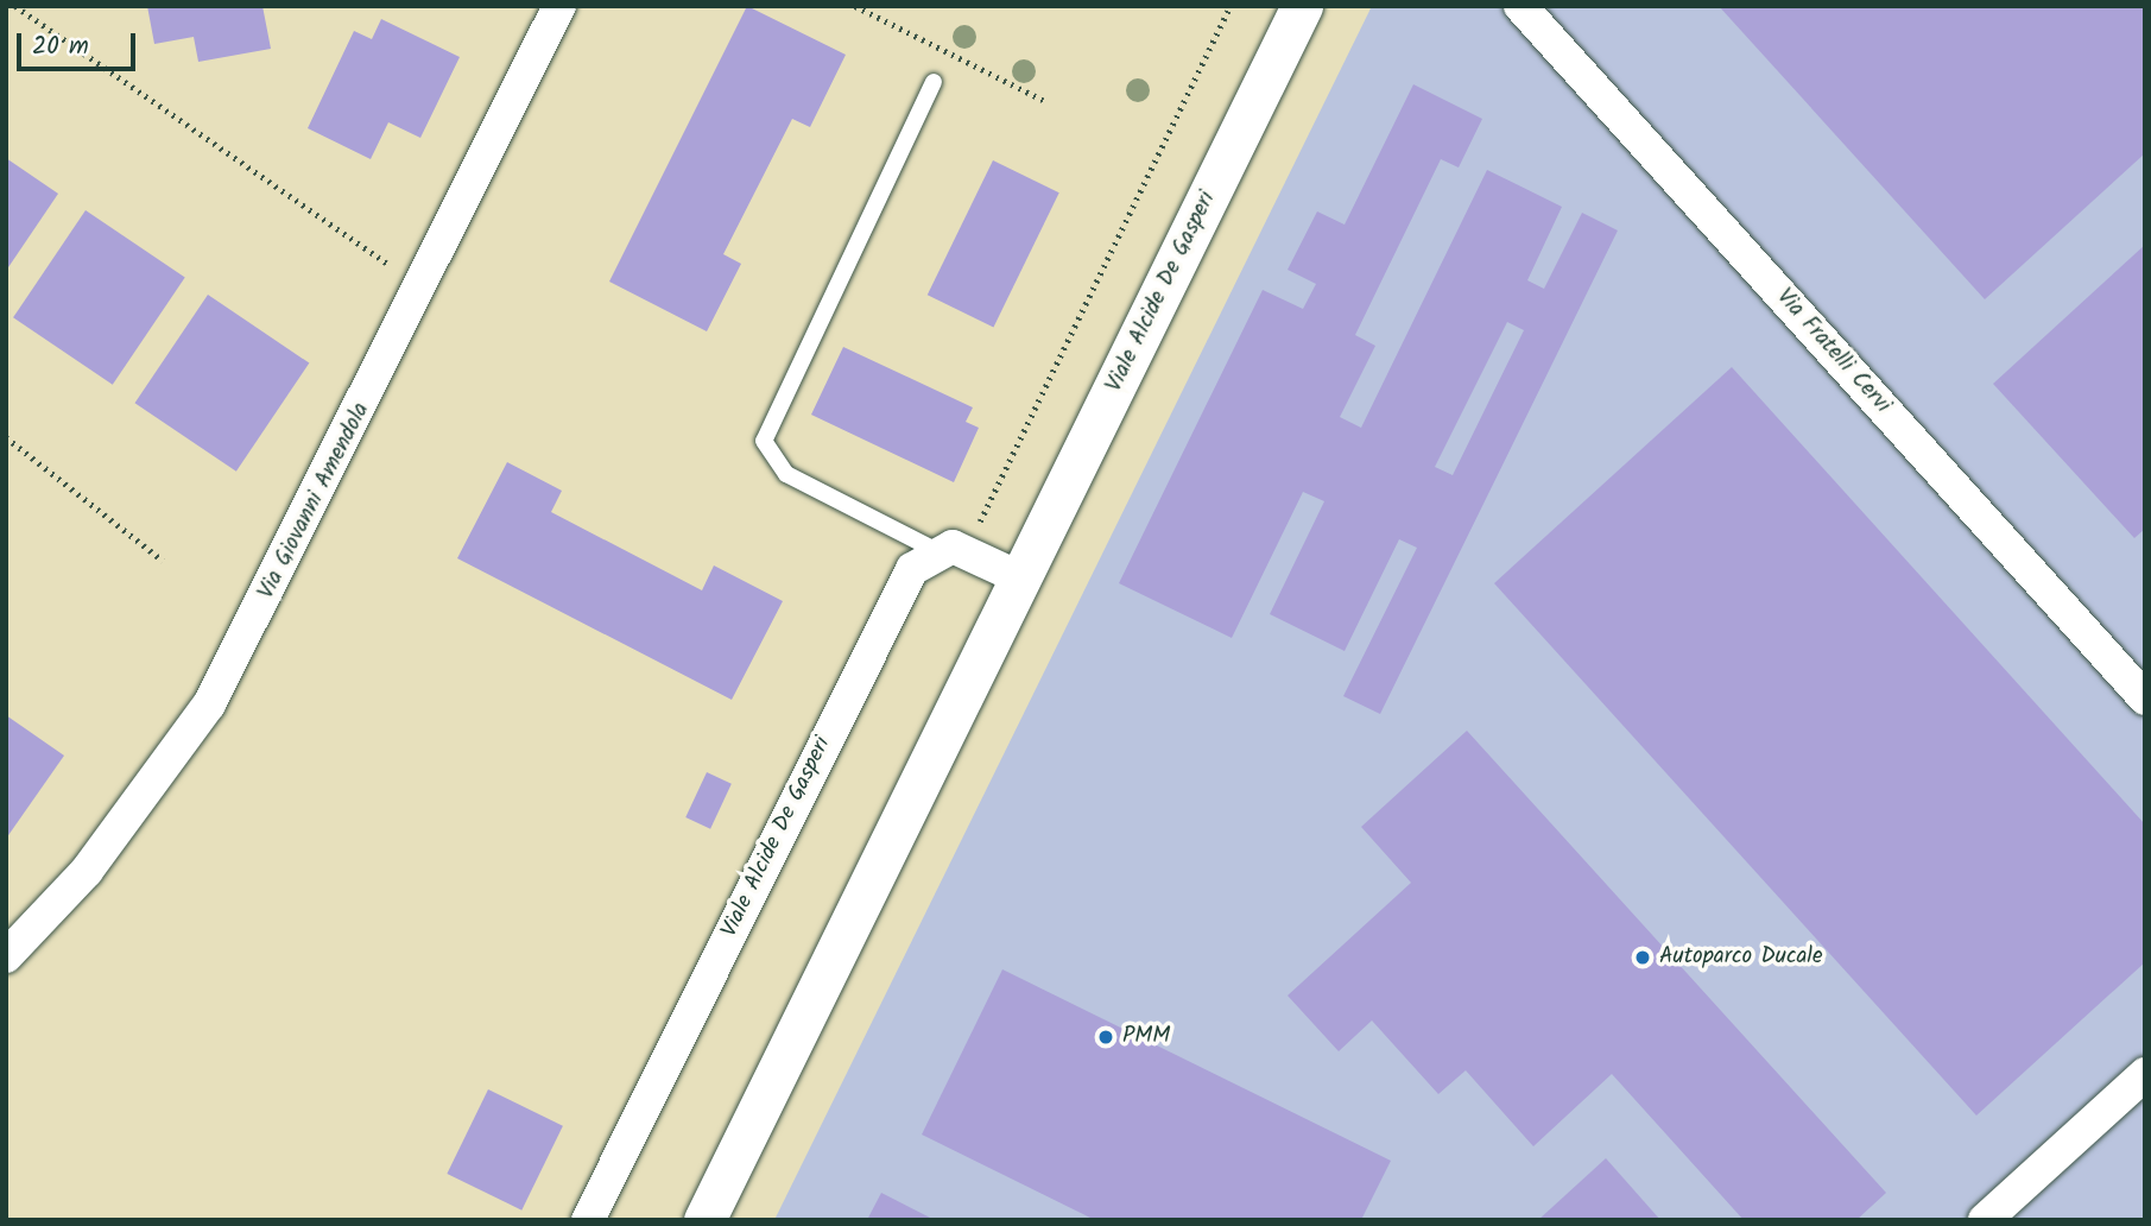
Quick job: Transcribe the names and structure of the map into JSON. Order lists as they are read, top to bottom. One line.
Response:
{"streets":{"street":["Viale Alcide De Gasperi","Via Fratelli Cervi","Via Giovanni Amendola"]},"places":["Autoparco Ducale","PMM"],"scale_bar":"20 m"}
